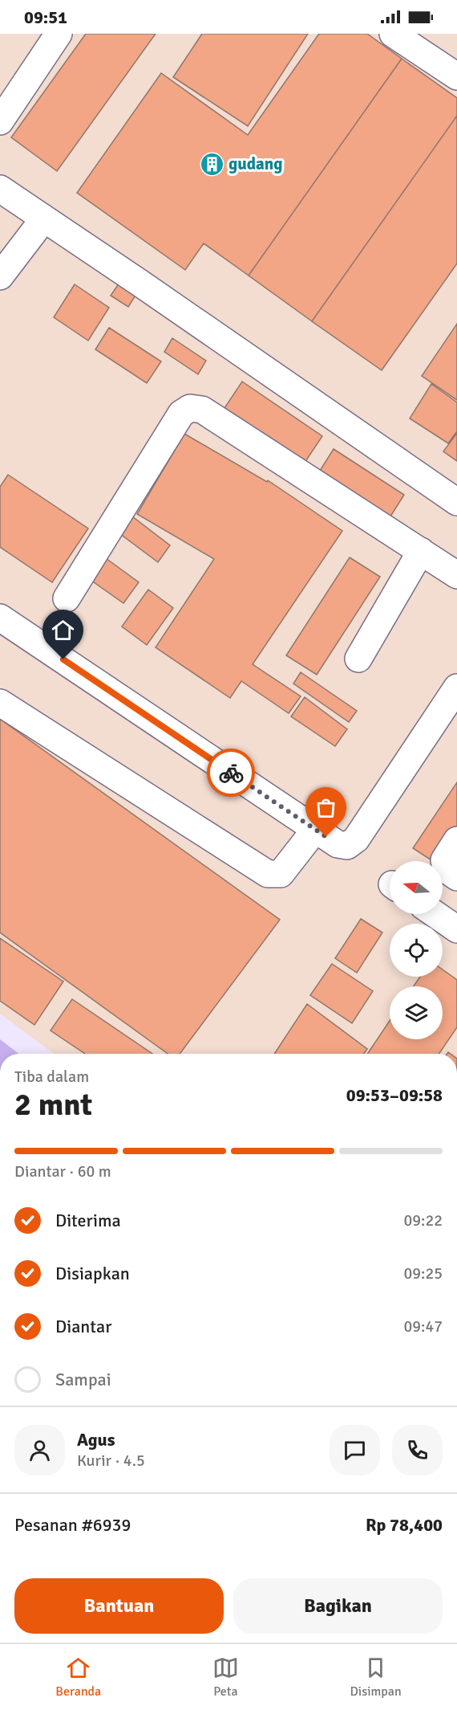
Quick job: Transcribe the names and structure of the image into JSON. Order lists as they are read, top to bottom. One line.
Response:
{"places":{"building":["gudang"]},"north":"left","page":{"status":"09:51","heading":["2 mnt","Tiba dalam","09:53–09:58"],"panel":["Agus","Kurir · 4.5","Pesanan #6939","Rp 78,400"],"bar":"Diantar · 60 m","list":[["Diterima","09:22"],["Disiapkan","09:25"],["Diantar","09:47"],"Sampai"],"buttons":["Bantuan","Bagikan"],"tabs":["Beranda","Peta","Disimpan"]}}
